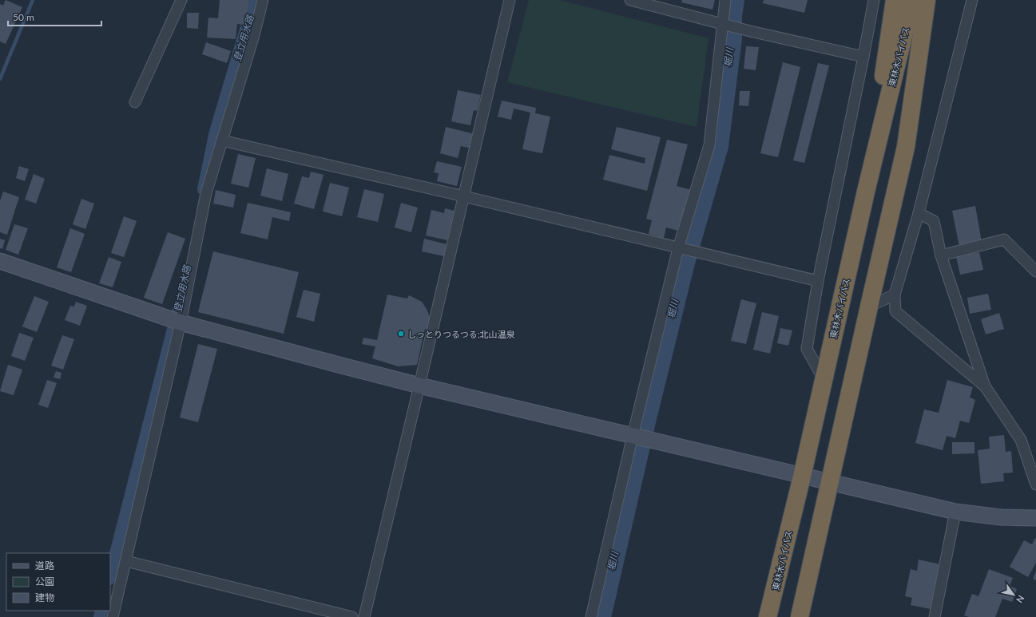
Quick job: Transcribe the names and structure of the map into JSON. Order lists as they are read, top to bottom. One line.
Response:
{"streets":{"highway":["東林木バイパス"]},"water":["登立用水路","堀川"],"places":["しっとりつるつる;北山温泉"],"legend":["道路","公園","建物"],"scale_bar":"50 m","north":"bottom right"}
